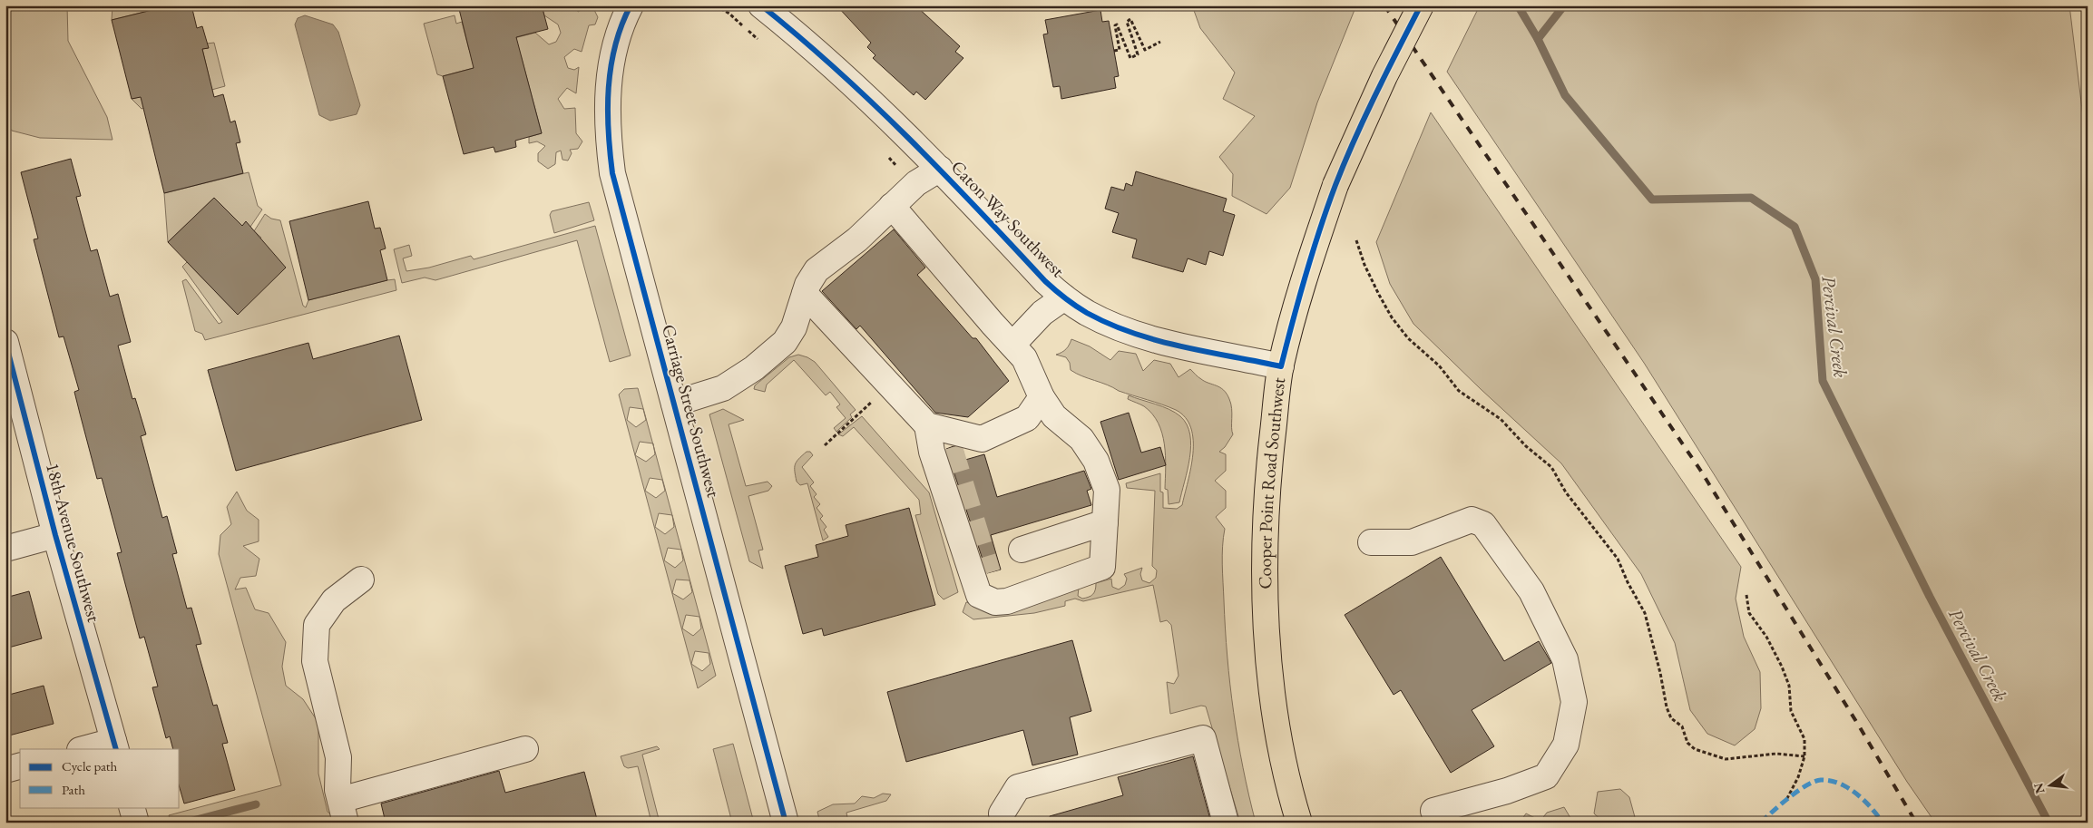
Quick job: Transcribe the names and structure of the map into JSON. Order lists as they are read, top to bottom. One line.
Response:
{"streets":{"main road":["Cooper Point Road Southwest"],"street":["Caton Way Southwest","Carriage Street Southwest","18th Avenue Southwest"]},"crossings":[["Caton Way Southwest","Cooper Point Road Southwest"]],"water":["Percival Creek"],"legend":["Cycle path","Path"],"north":"left"}
